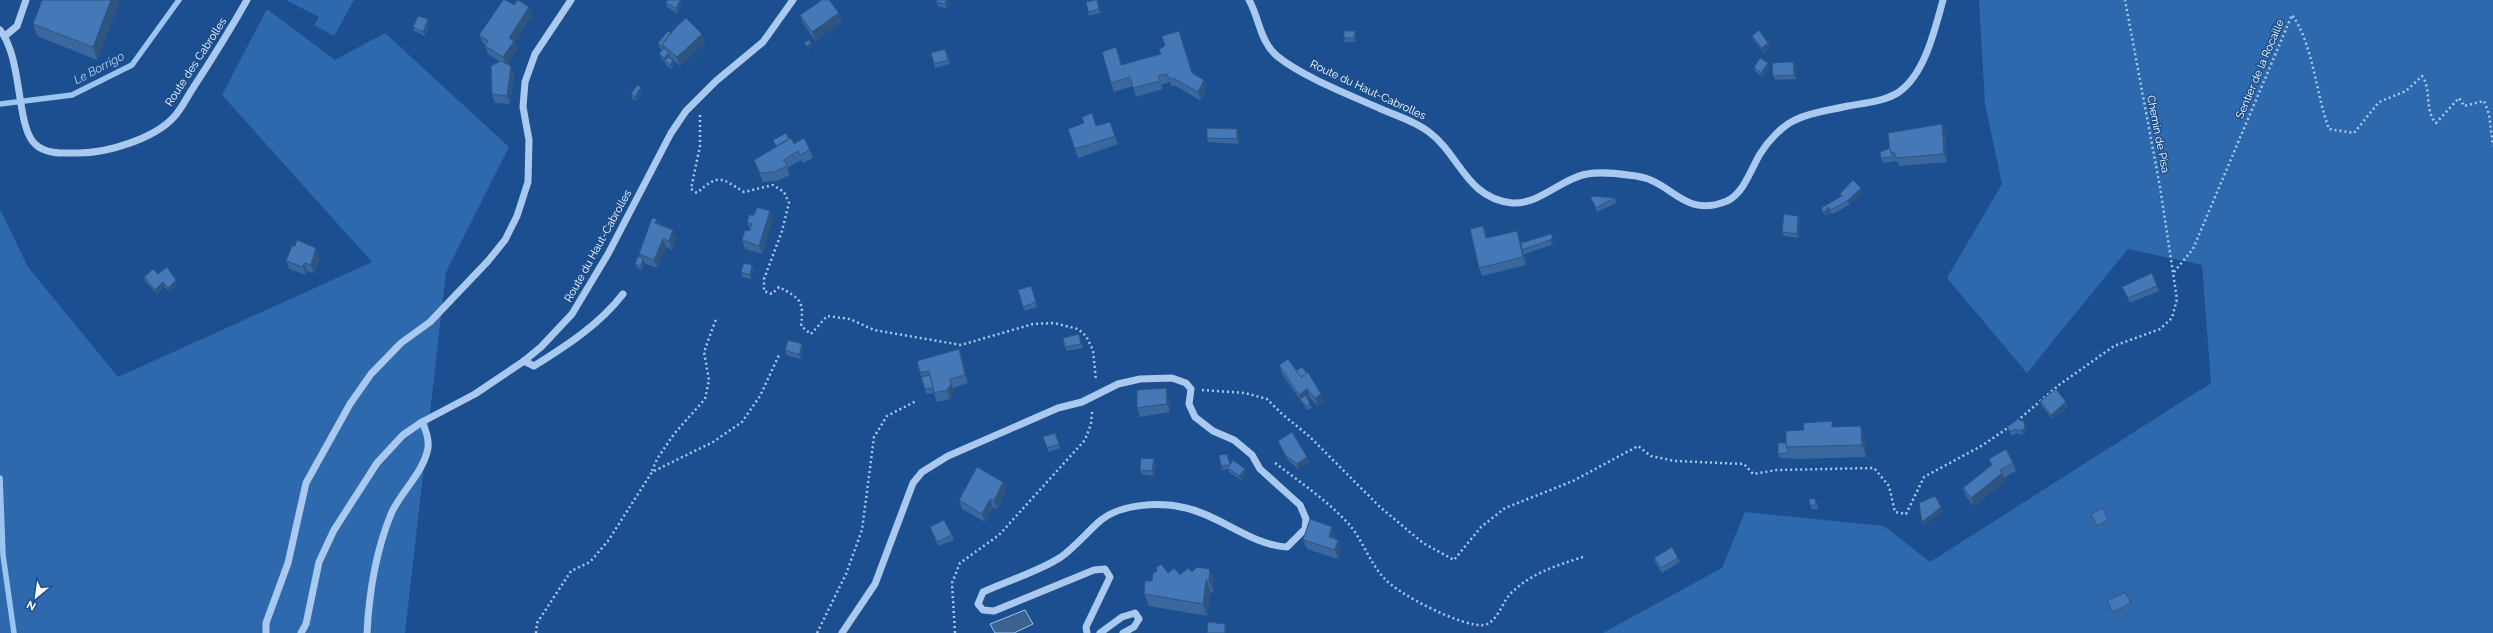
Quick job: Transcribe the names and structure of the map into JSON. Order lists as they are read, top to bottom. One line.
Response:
{"streets":{"street":["Route des Cabrolles","Route du Haut-Cabrolles"],"path":["Sentier de la Rocaille","Chemin de Pisa"]},"crossings":[["Sentier de la Rocaille","Chemin de Pisa"]],"water":["Le Borrigo"],"north":"bottom left"}
